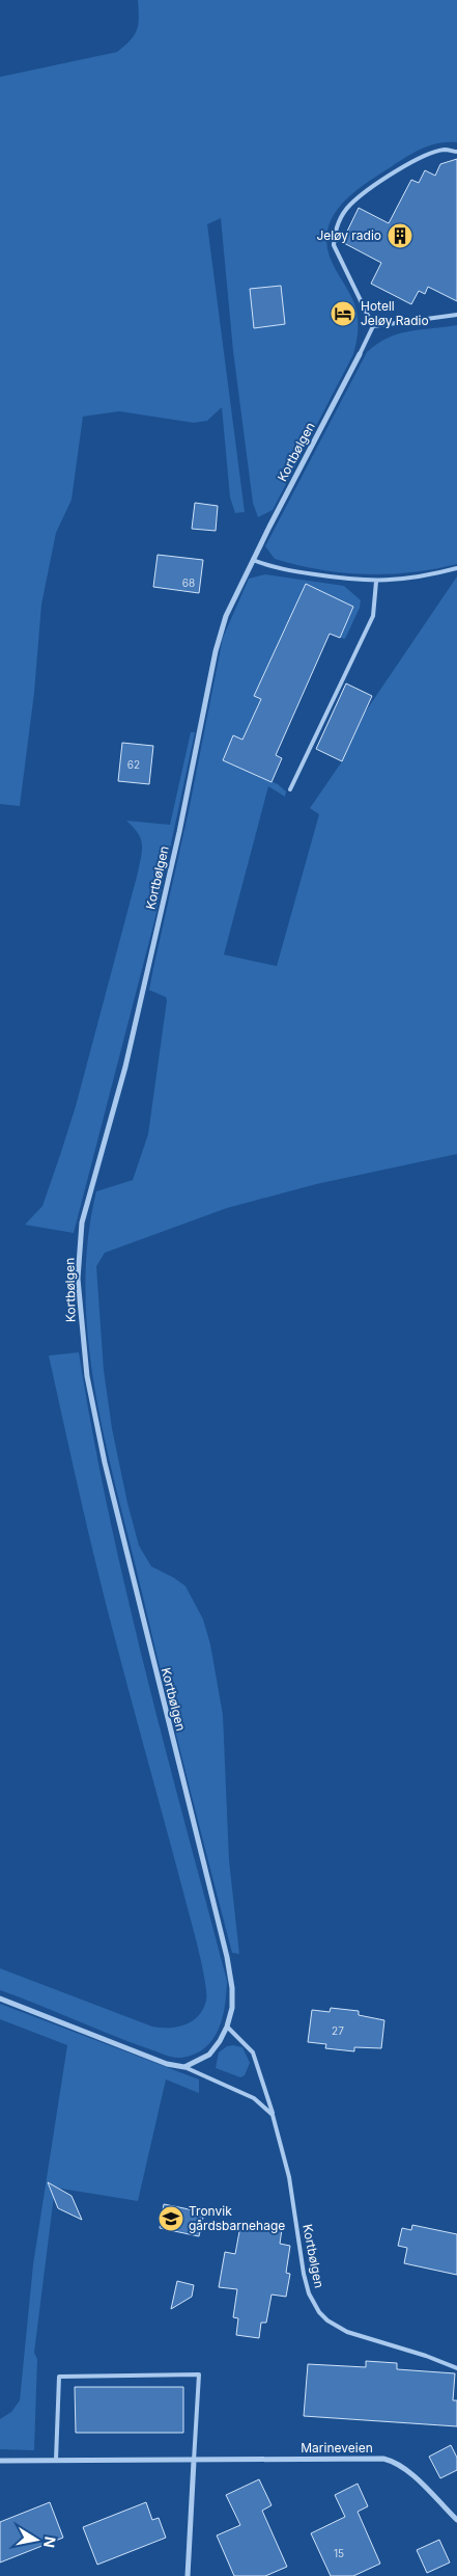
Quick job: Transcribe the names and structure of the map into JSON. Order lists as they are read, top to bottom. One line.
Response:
{"streets":{"street":["Kortbølgen","Marineveien"]},"places":{"building":["Jeløy radio"],"hotel":["Hotell Jeløy Radio"],"school or university":["Tronvik gårdsbarnehage"]},"house_numbers":["68","62","27","15"],"north":"right"}
